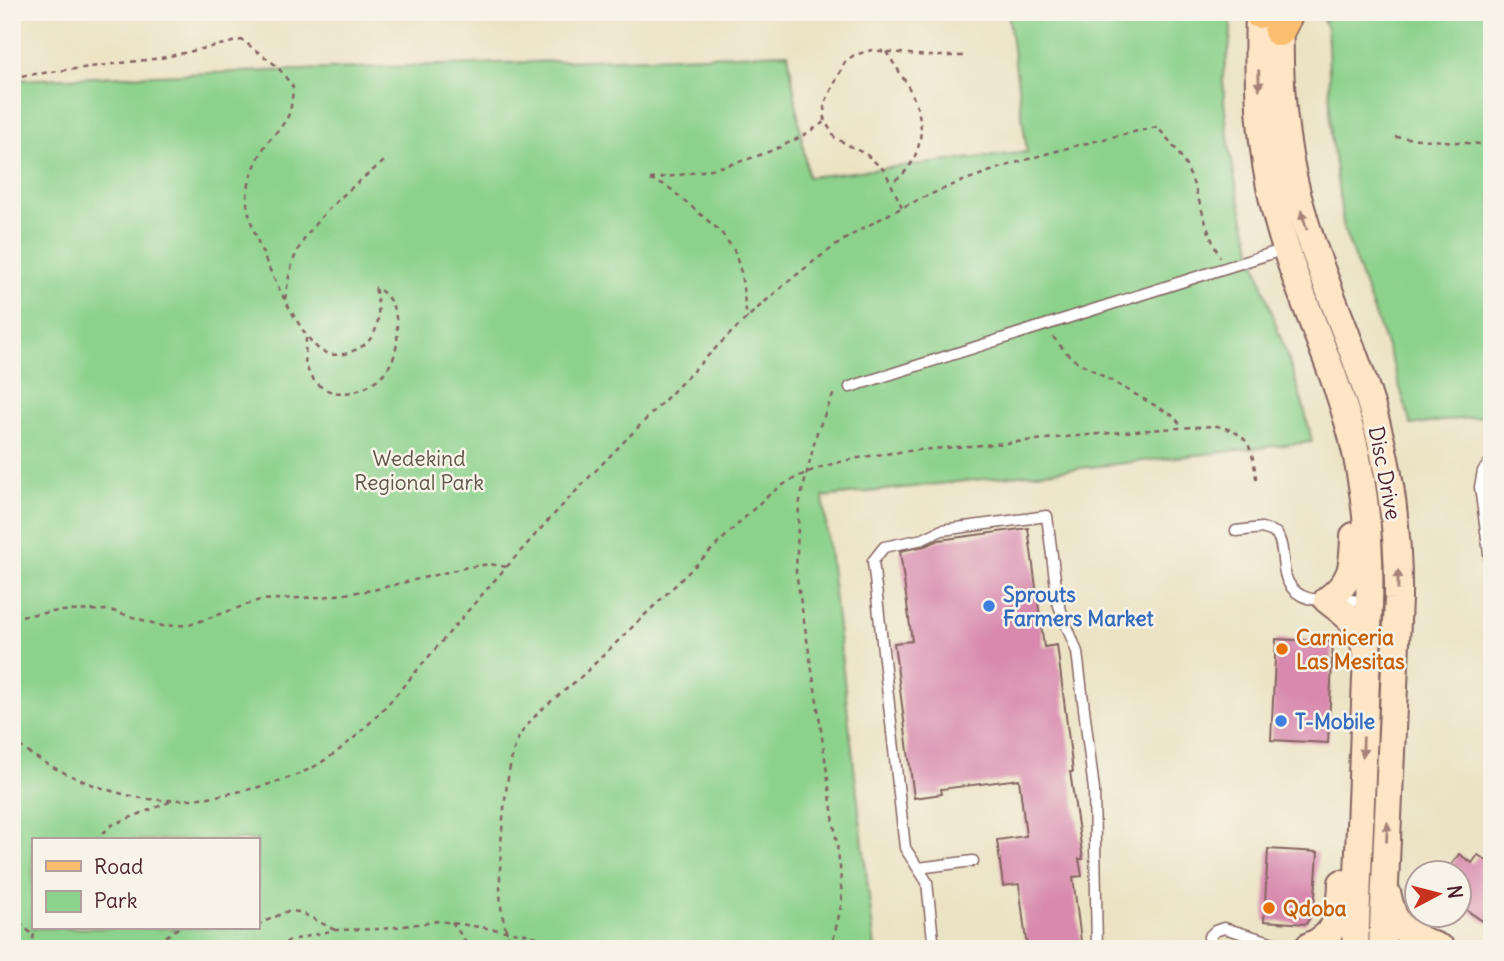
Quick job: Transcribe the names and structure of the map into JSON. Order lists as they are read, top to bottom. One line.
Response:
{"streets":{"main road":["Disc Drive"]},"parks":["Wedekind Regional Park"],"places":["Sprouts Farmers Market","Carniceria Las Mesitas","T-Mobile","Qdoba"],"legend":["Road","Park"],"north":"right"}
